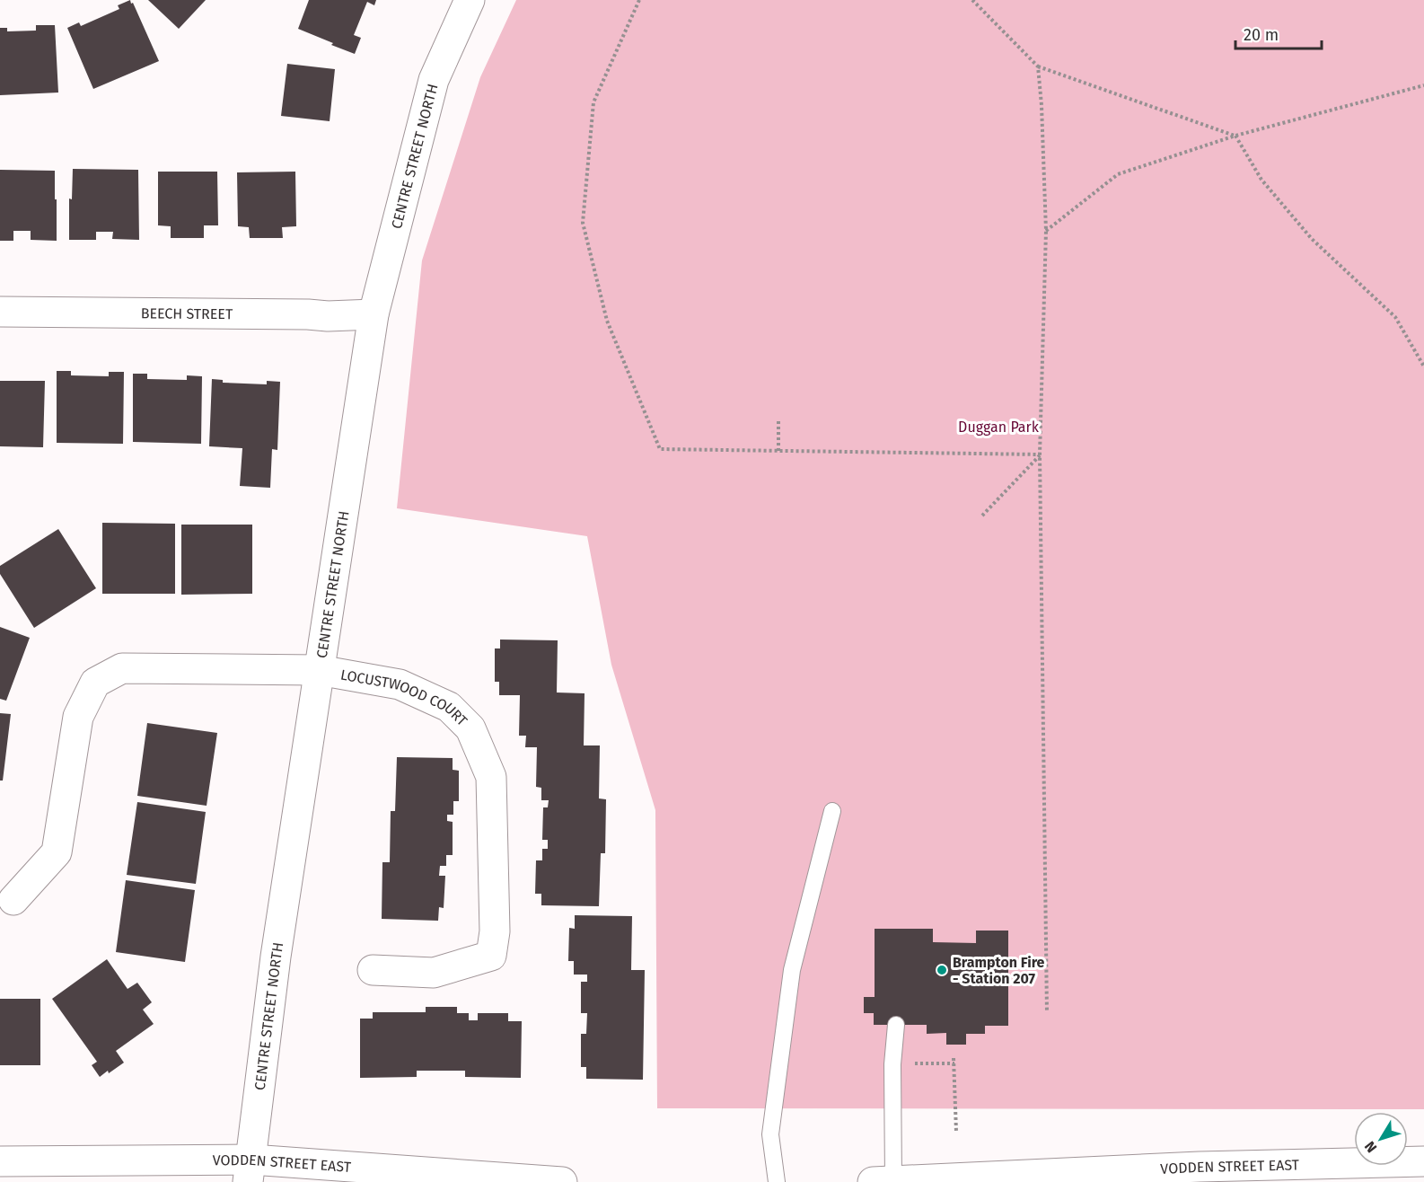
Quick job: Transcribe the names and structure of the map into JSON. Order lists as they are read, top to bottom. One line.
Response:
{"streets":{"street":["CENTRE STREET NORTH","BEECH STREET","LOCUSTWOOD COURT","VODDEN STREET EAST"]},"crossings":[["CENTRE STREET NORTH","BEECH STREET"],["CENTRE STREET NORTH","LOCUSTWOOD COURT"],["CENTRE STREET NORTH","VODDEN STREET EAST"]],"parks":["Duggan Park"],"places":["Brampton Fire - Station 207"],"scale_bar":"20 m","north":"bottom left"}
